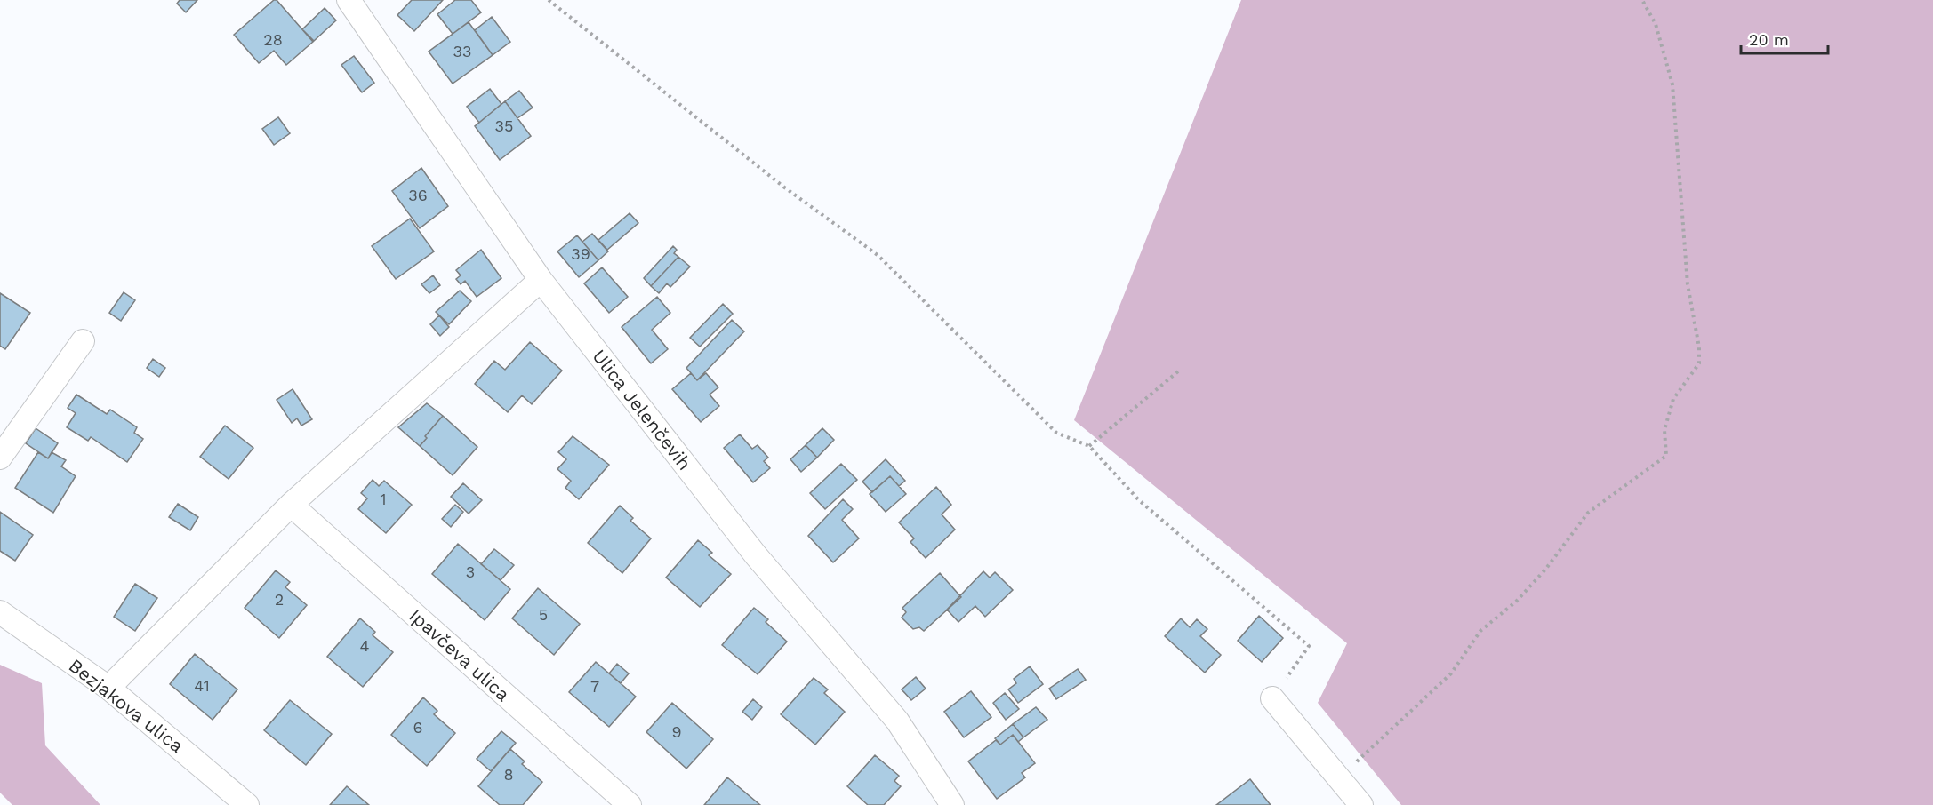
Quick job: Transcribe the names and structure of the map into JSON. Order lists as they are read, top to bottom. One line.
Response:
{"streets":{"street":["Ulica Jelenčevih","Ipavčeva ulica","Bezjakova ulica"]},"house_numbers":["28","33","35","36","39","1","3","2","5","4","41","7","6","9","8"],"scale_bar":"20 m"}
